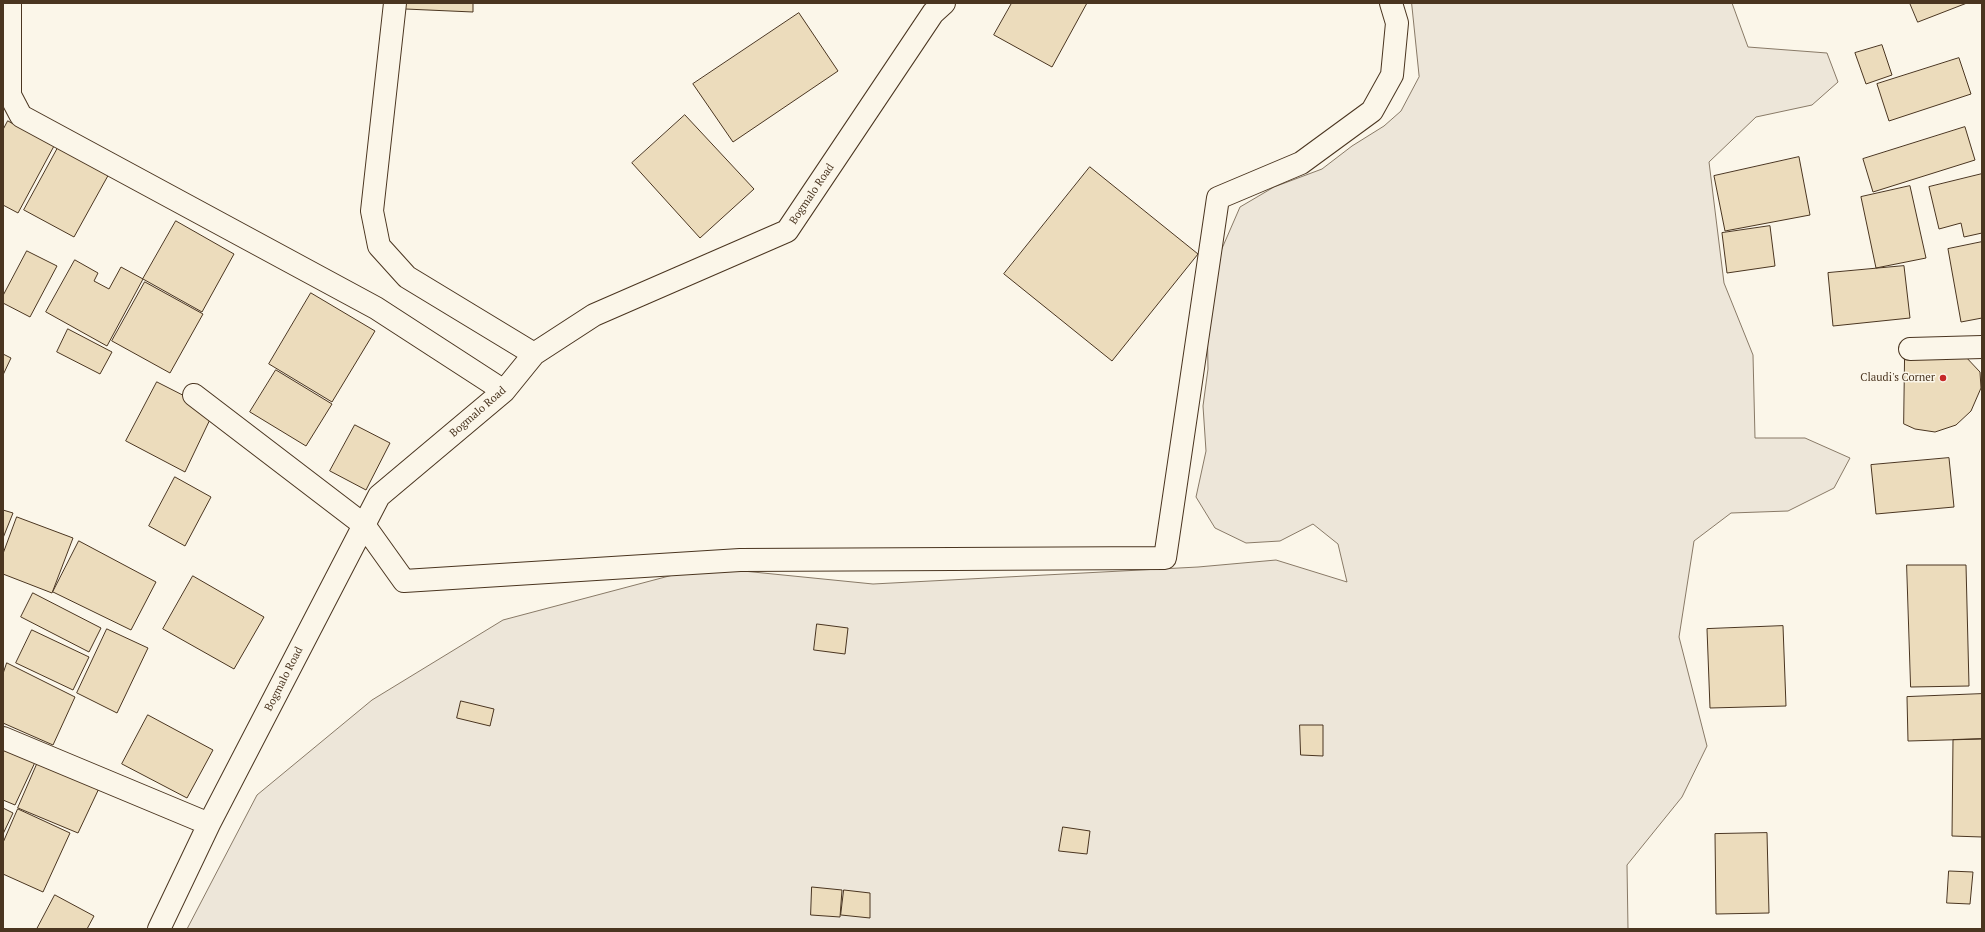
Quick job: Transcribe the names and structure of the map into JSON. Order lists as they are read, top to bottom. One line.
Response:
{"streets":{"street":["Bogmalo Road"]},"places":["Claudi's Corner"]}
